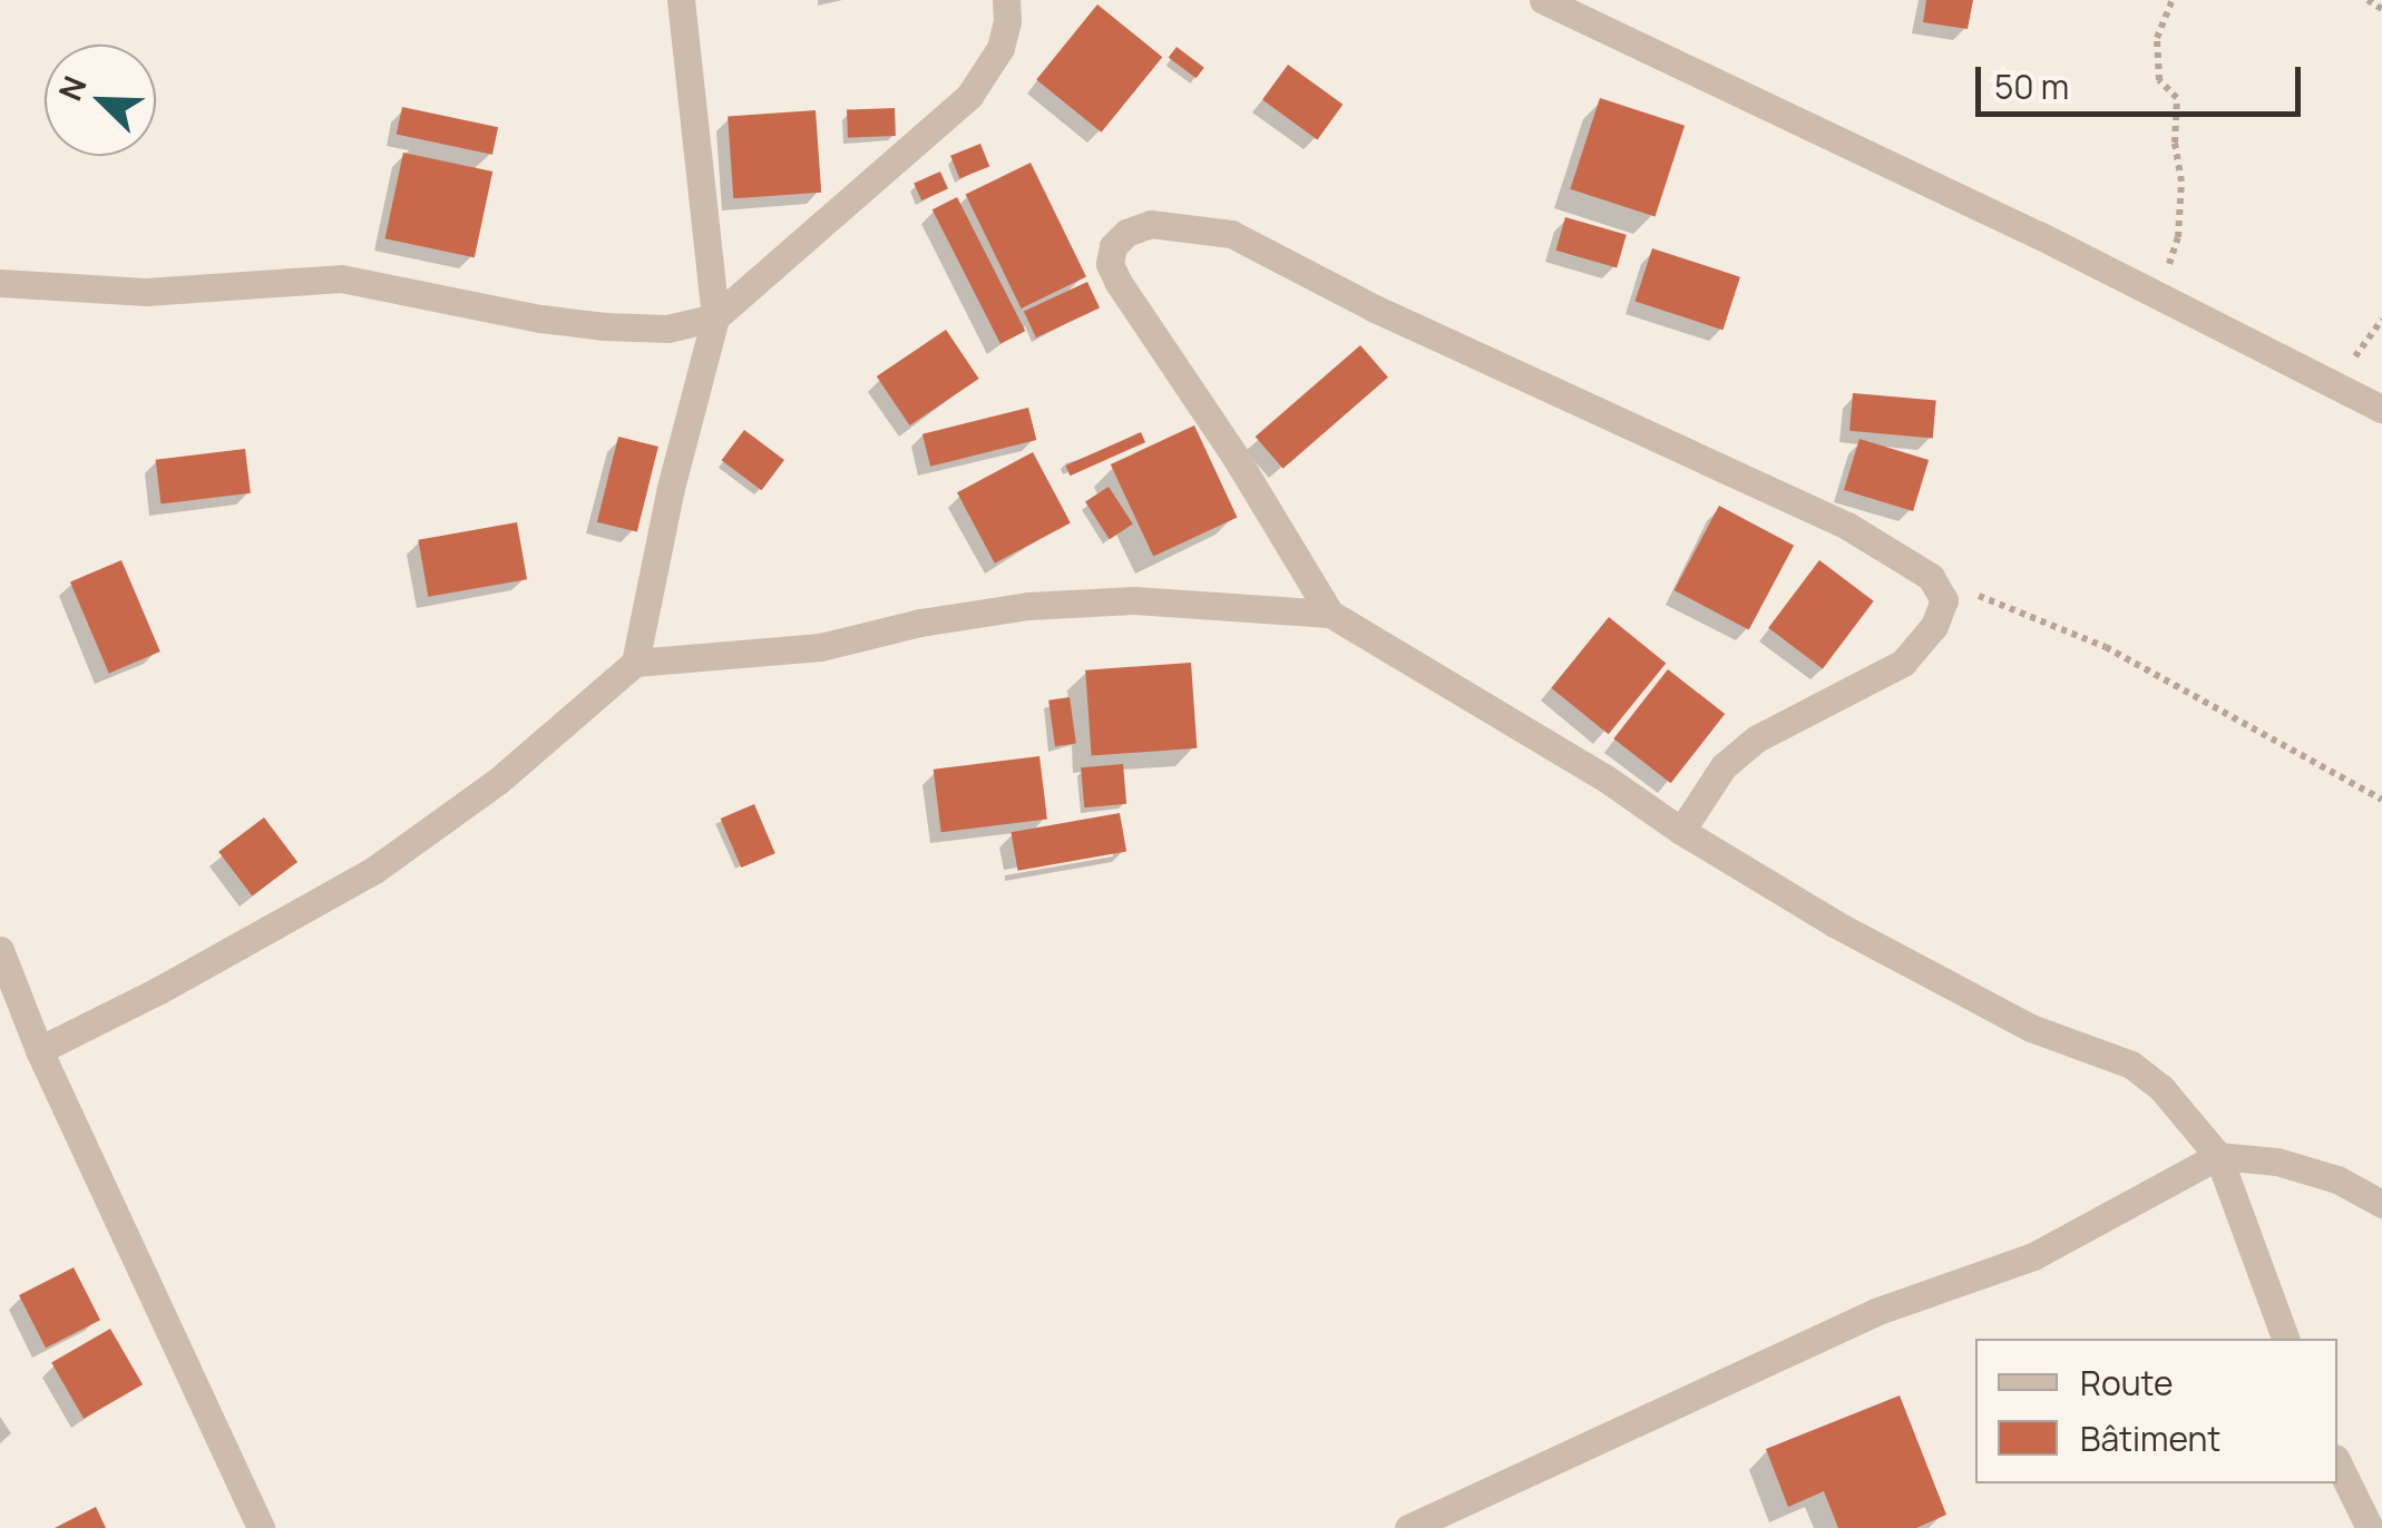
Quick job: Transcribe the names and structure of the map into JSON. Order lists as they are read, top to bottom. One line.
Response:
{"legend":["Route","Bâtiment"],"scale_bar":"50 m","north":"top left"}
